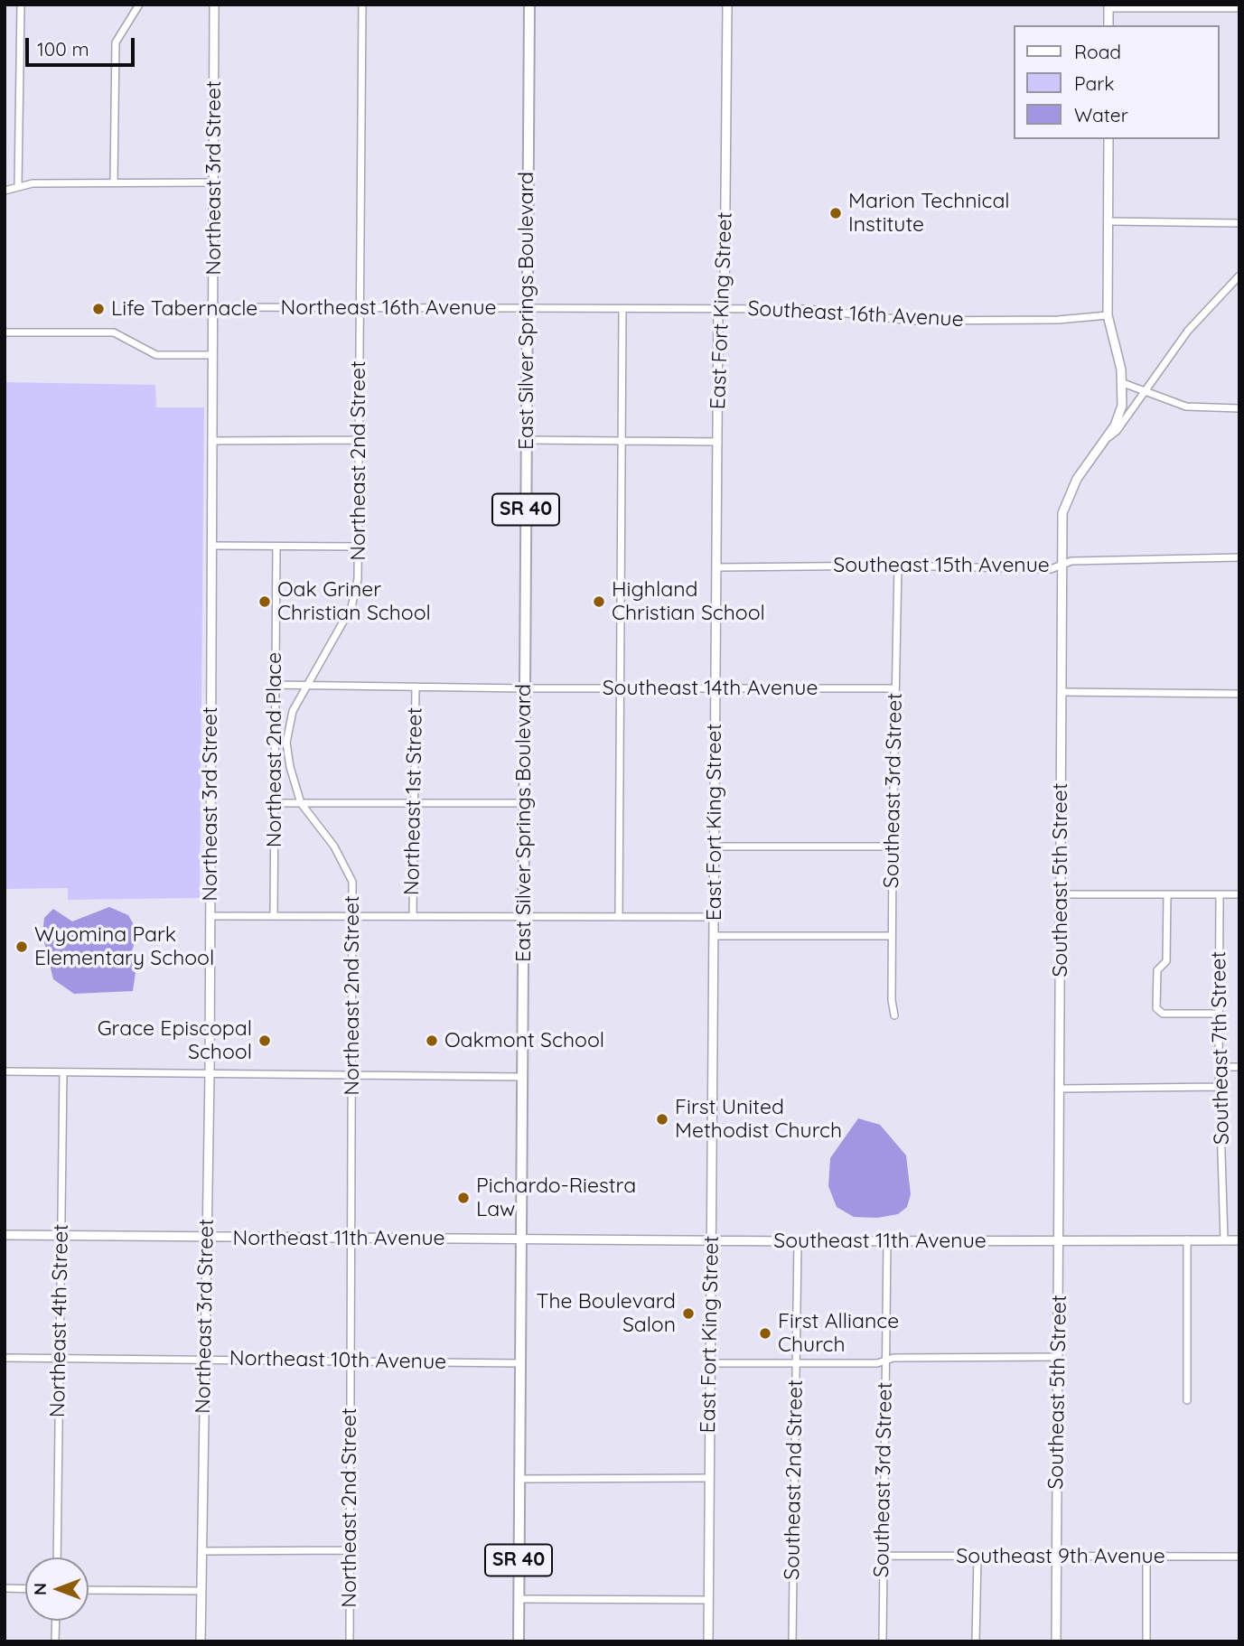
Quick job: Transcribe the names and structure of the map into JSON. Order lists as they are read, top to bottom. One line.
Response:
{"streets":{"main road":["East Silver Springs Boulevard","SR 40"],"street":["Northeast 3rd Street","Northeast 16th Avenue","East Fort King Street","Southeast 16th Avenue","Northeast 2nd Street","Southeast 15th Avenue","Southeast 14th Avenue","Northeast 2nd Place","Southeast 3rd Street","Northeast 1st Street","Southeast 5th Street","Southeast 7th Street","Northeast 11th Avenue","Southeast 11th Avenue","Northeast 4th Street","Northeast 10th Avenue","Southeast 2nd Street","Southeast 9th Avenue"]},"crossings":[["Northeast 3rd Street","Northeast 16th Avenue"],["Northeast 3rd Street","Northeast 11th Avenue"],["Northeast 3rd Street","Northeast 10th Avenue"],["Northeast 16th Avenue","East Silver Springs Boulevard"],["Northeast 16th Avenue","Southeast 16th Avenue"],["Northeast 16th Avenue","Northeast 2nd Street"],["East Silver Springs Boulevard","Southeast 16th Avenue"],["East Silver Springs Boulevard","Southeast 14th Avenue"],["East Silver Springs Boulevard","Northeast 11th Avenue"],["East Silver Springs Boulevard","Southeast 11th Avenue"],["East Silver Springs Boulevard","Northeast 10th Avenue"],["East Fort King Street","Southeast 16th Avenue"],["East Fort King Street","Southeast 15th Avenue"],["East Fort King Street","Southeast 14th Avenue"],["East Fort King Street","Southeast 11th Avenue"],["Southeast 16th Avenue","Southeast 5th Street"],["Northeast 2nd Street","Southeast 14th Avenue"],["Northeast 2nd Street","Northeast 11th Avenue"],["Northeast 2nd Street","Northeast 10th Avenue"],["Southeast 15th Avenue","Southeast 3rd Street"],["Southeast 15th Avenue","Southeast 5th Street"],["Southeast 14th Avenue","Northeast 2nd Place"],["Southeast 14th Avenue","Southeast 3rd Street"],["Southeast 14th Avenue","Northeast 1st Street"],["Southeast 3rd Street","Southeast 11th Avenue"],["Southeast 3rd Street","Southeast 9th Avenue"],["Southeast 5th Street","Southeast 11th Avenue"],["Southeast 5th Street","Southeast 9th Avenue"],["Southeast 7th Street","Southeast 11th Avenue"],["Northeast 11th Avenue","Southeast 11th Avenue"],["Northeast 11th Avenue","Northeast 4th Street"],["Southeast 11th Avenue","Southeast 2nd Street"],["Northeast 4th Street","Northeast 10th Avenue"]],"places":["Marion Technical Institute","Life Tabernacle","Oak Griner Christian School","Highland Christian School","Wyomina Park Elementary School","Grace Episcopal School","Oakmont School","First United Methodist Church","Pichardo-Riestra Law","The Boulevard Salon","First Alliance Church"],"legend":["Road","Park","Water"],"scale_bar":"100 m","north":"left"}
